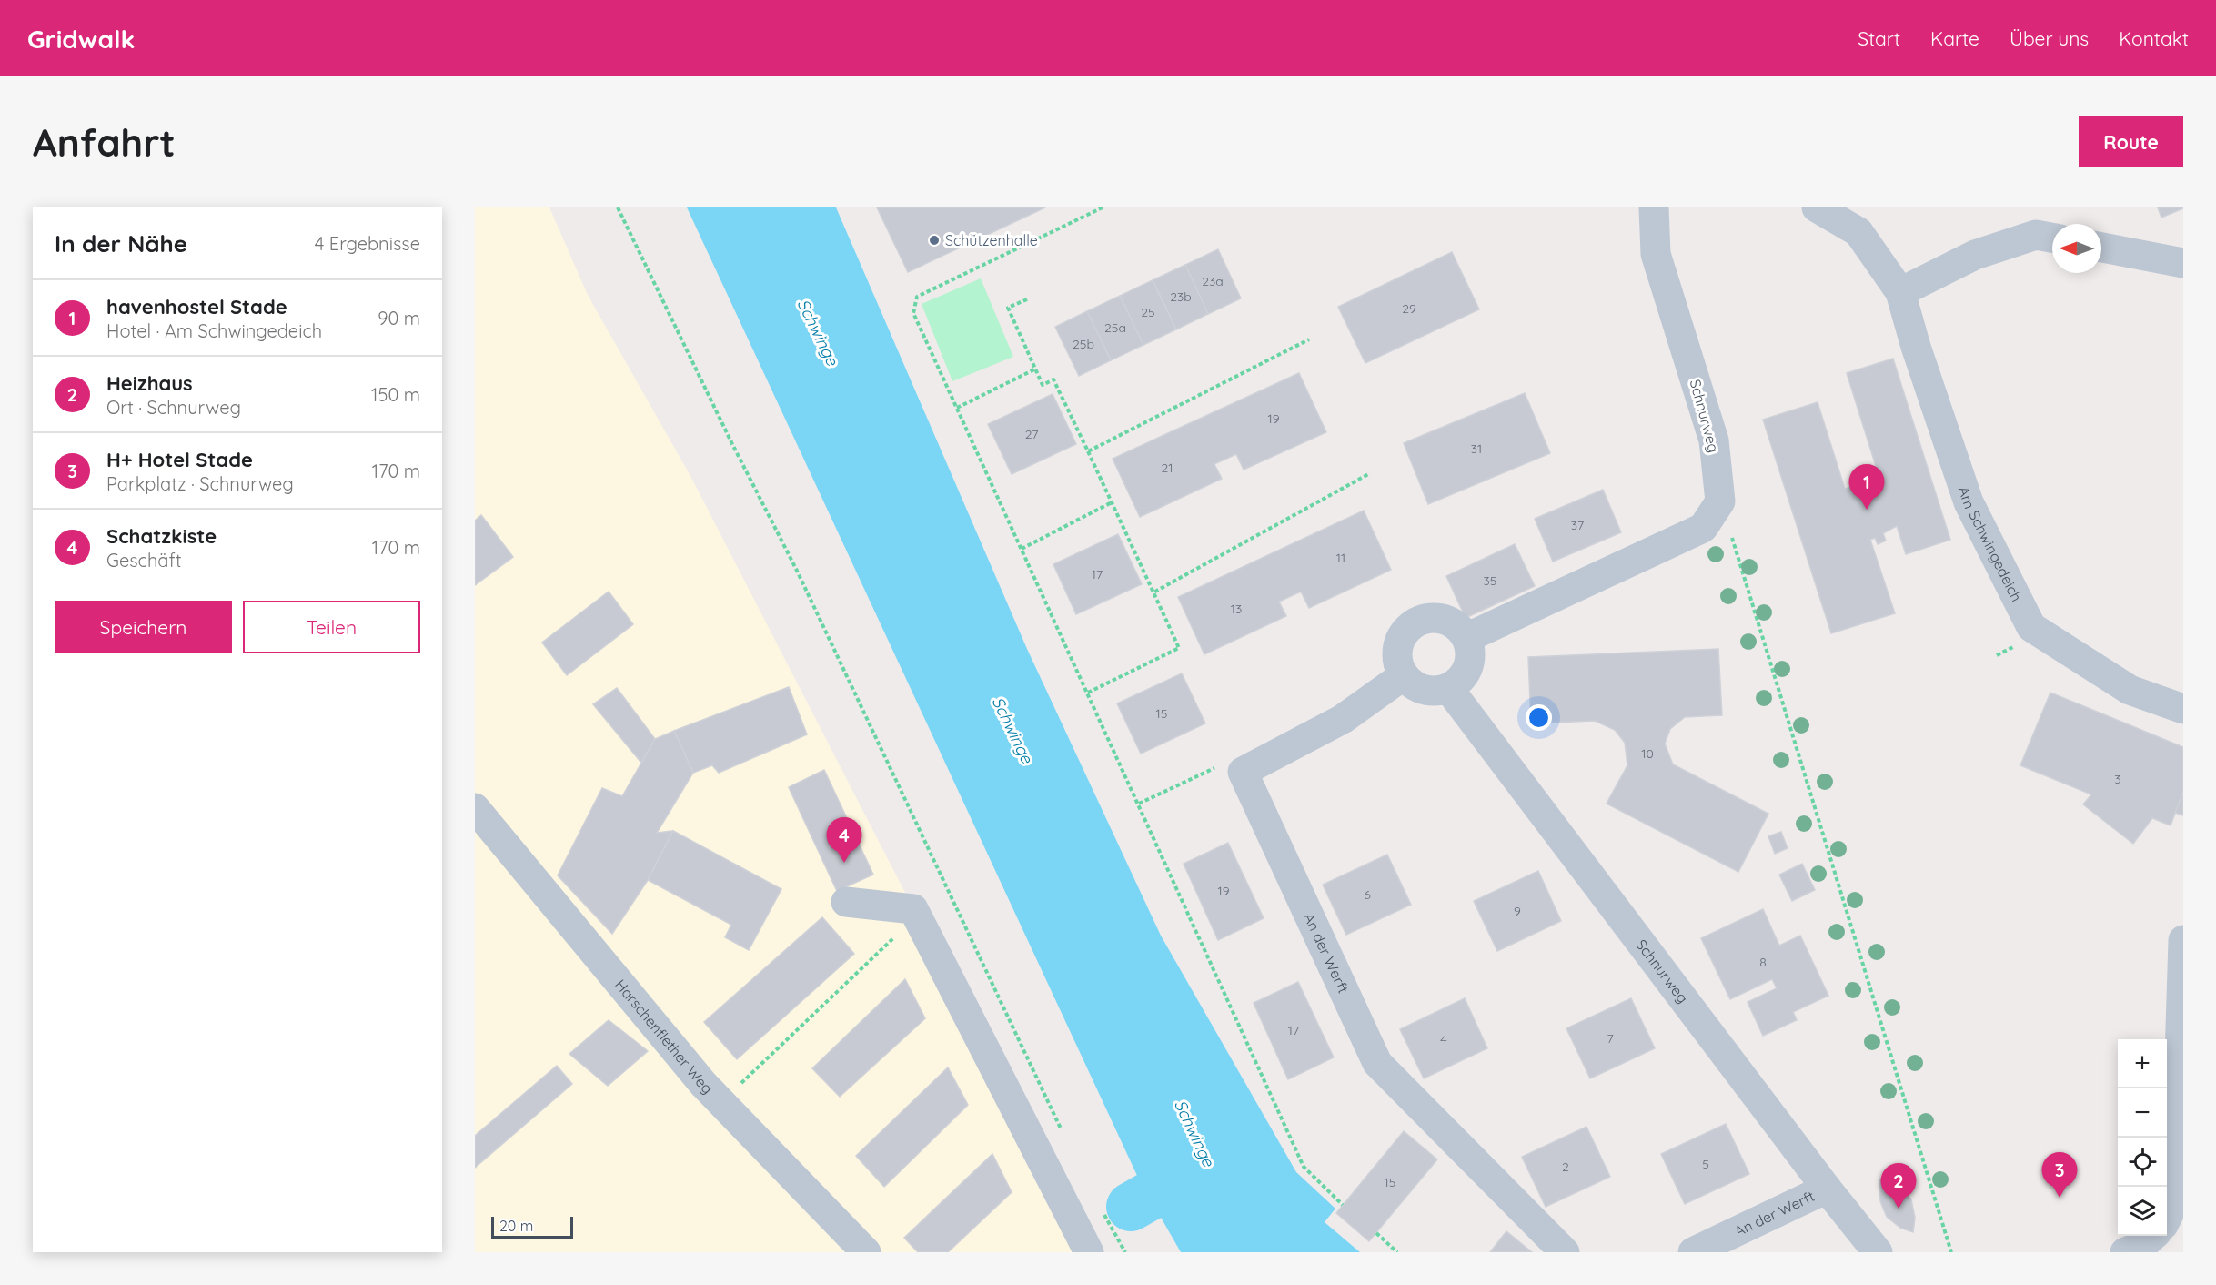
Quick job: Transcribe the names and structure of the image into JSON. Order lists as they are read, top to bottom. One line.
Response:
{"streets":{"street":["Schnurweg","Am Schwingedeich","An der Werft","Harschenflether Weg"]},"crossings":[["Schnurweg","An der Werft"]],"water":["Schwinge"],"places":["Schützenhalle"],"house_numbers":["23a","23b","29","25","25a","25b","19","27","31","21","37","11","17","35","13","15","10","3","19","6","9","8","17","7","4","5","2","15"],"scale_bar":"20 m","north":"left","page":{"header":"Gridwalk","nav":["Start","Karte","Über uns","Kontakt"],"buttons":["Route",["Speichern","Teilen"]],"title":"Anfahrt","heading":["In der Nähe","4 Ergebnisse"],"list":[{"mark":"1","name":"havenhostel Stade","note":"Hotel · Am Schwingedeich","value":"90 m"},{"mark":"2","name":"Heizhaus","note":"Ort · Schnurweg","value":"150 m"},{"mark":"3","name":"H+ Hotel Stade","note":"Parkplatz · Schnurweg","value":"170 m"},{"mark":"4","name":"Schatzkiste","note":"Geschäft","value":"170 m"}],"pins":["1","4","3","2"],"map_buttons":["+","−"],"scale":"20 m"}}
